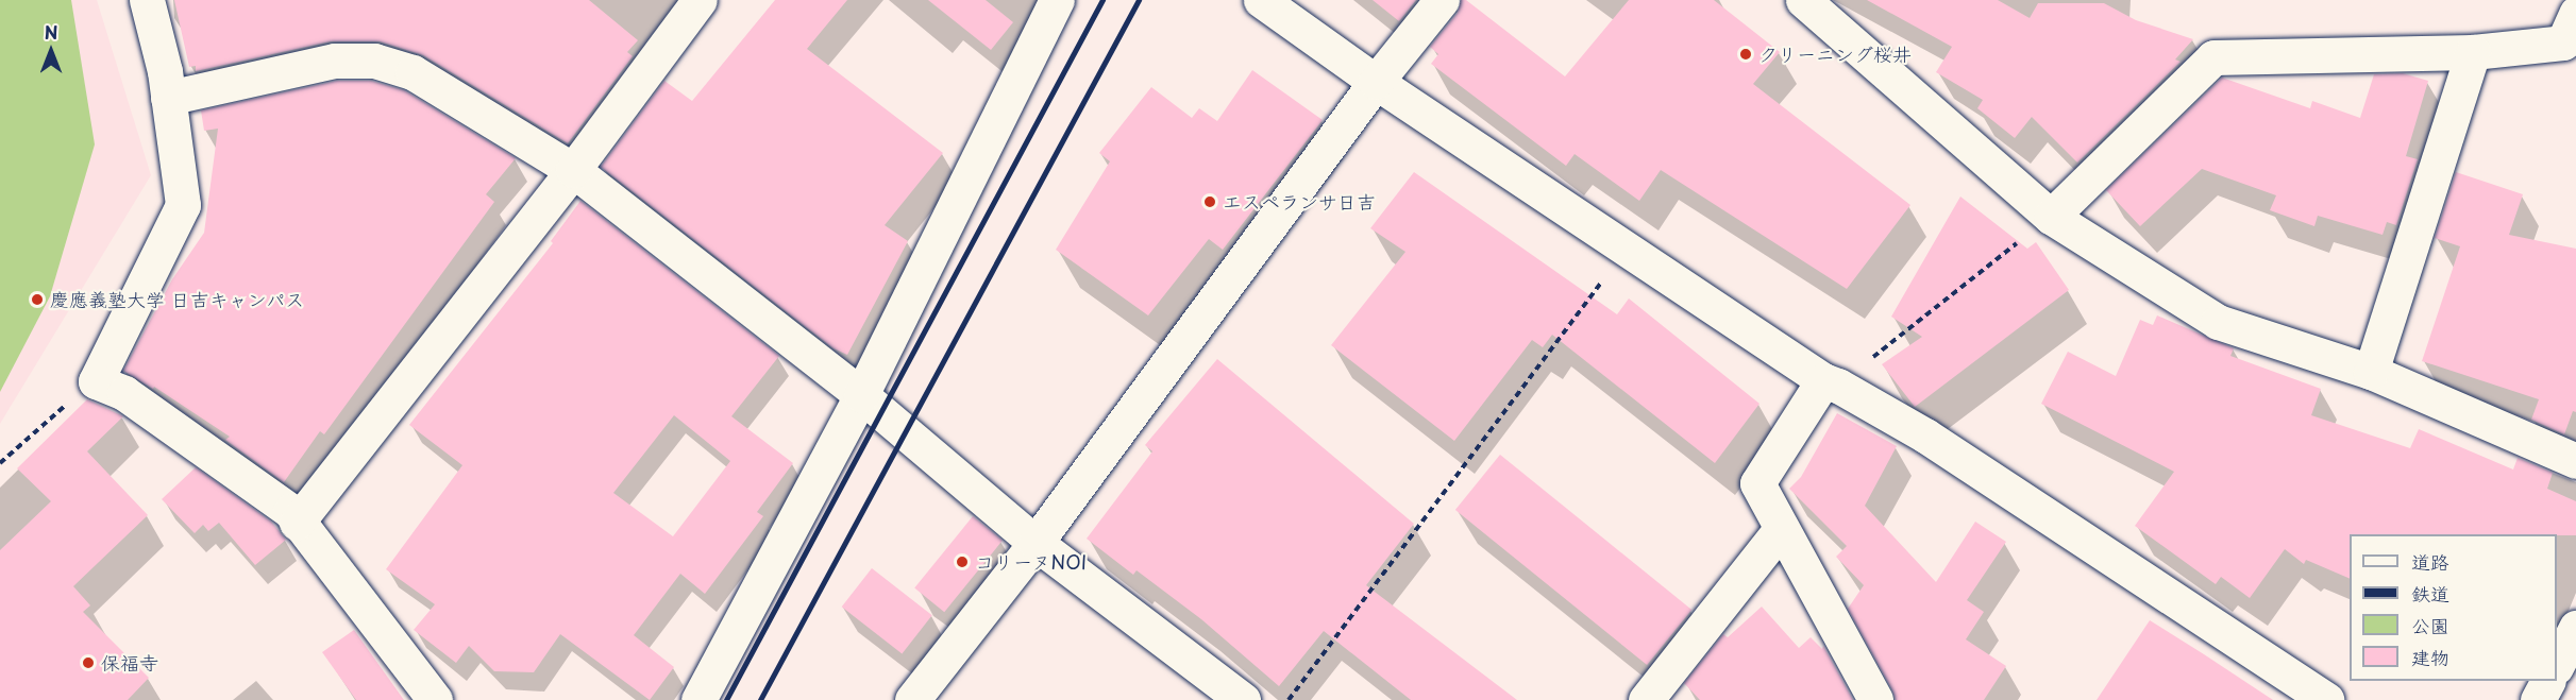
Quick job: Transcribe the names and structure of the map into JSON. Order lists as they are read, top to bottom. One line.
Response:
{"places":["クリーニング桜井","エスペランサ日吉","慶應義塾大学 日吉キャンパス","コリーヌNOI","保福寺"],"legend":["道路","鉄道","公園","建物"],"north":"top"}
